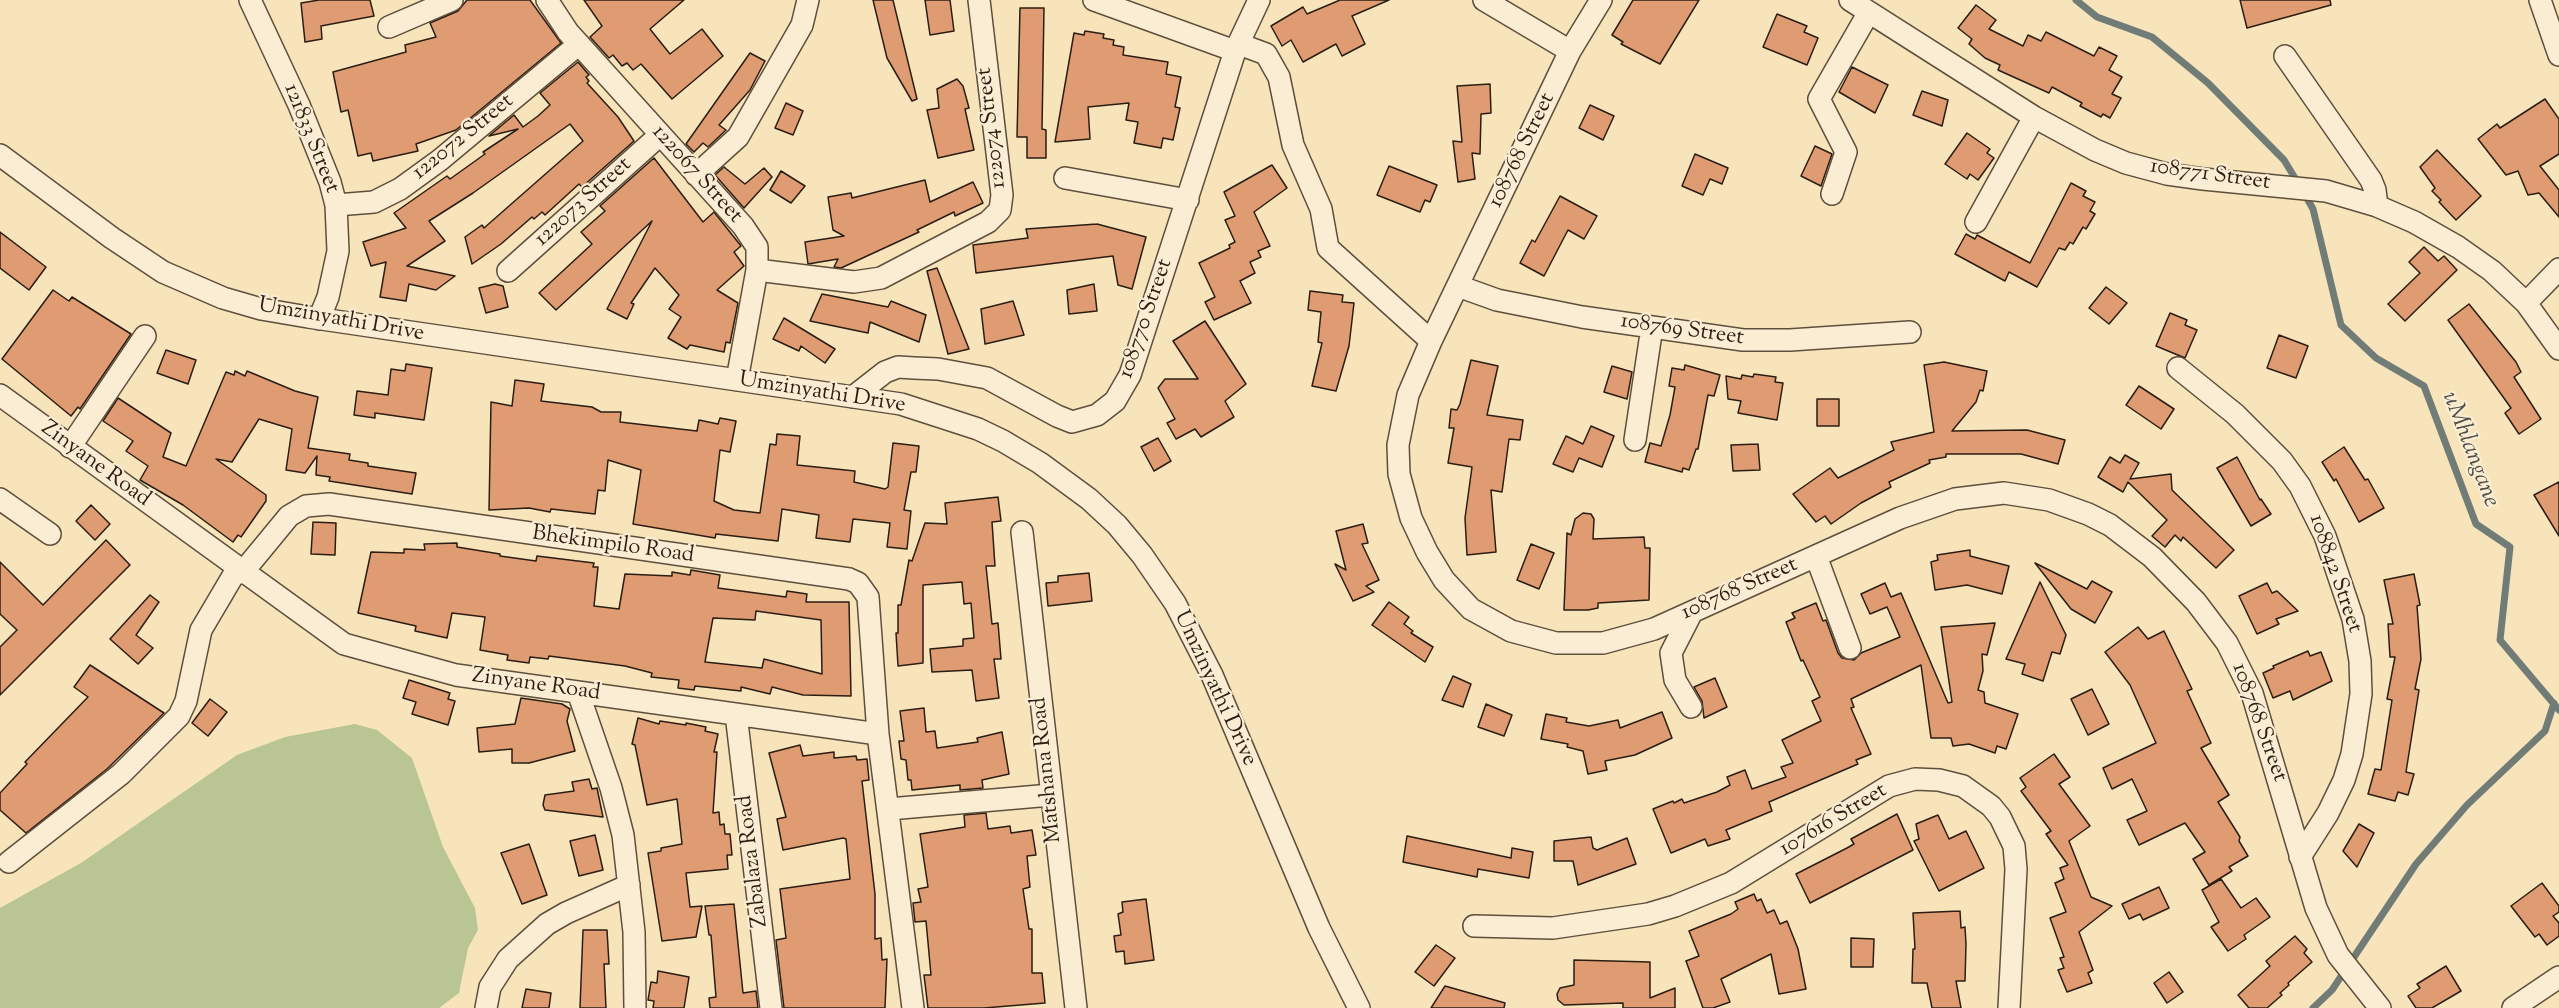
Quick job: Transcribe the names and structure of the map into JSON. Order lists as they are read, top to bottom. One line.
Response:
{"streets":{"street":["122074 Street","122072 Street","121833 Street","108768 Street","122067 Street","108771 Street","122073 Street","108770 Street","Umzinyathi Drive","108769 Street","Zinyane Road","Bhekimpilo Road","108842 Street","Matshana Road","107616 Street","Zabalaza Road"]},"crossings":[["122074 Street","122067 Street"],["122072 Street","121833 Street"],["122072 Street","122067 Street"],["121833 Street","Umzinyathi Drive"],["108768 Street","108769 Street"],["108768 Street","108842 Street"],["122067 Street","122073 Street"],["122067 Street","Umzinyathi Drive"],["108770 Street","Umzinyathi Drive"],["Zinyane Road","Bhekimpilo Road"],["Zinyane Road","Zabalaza Road"]],"water":["uMhlangane"]}
